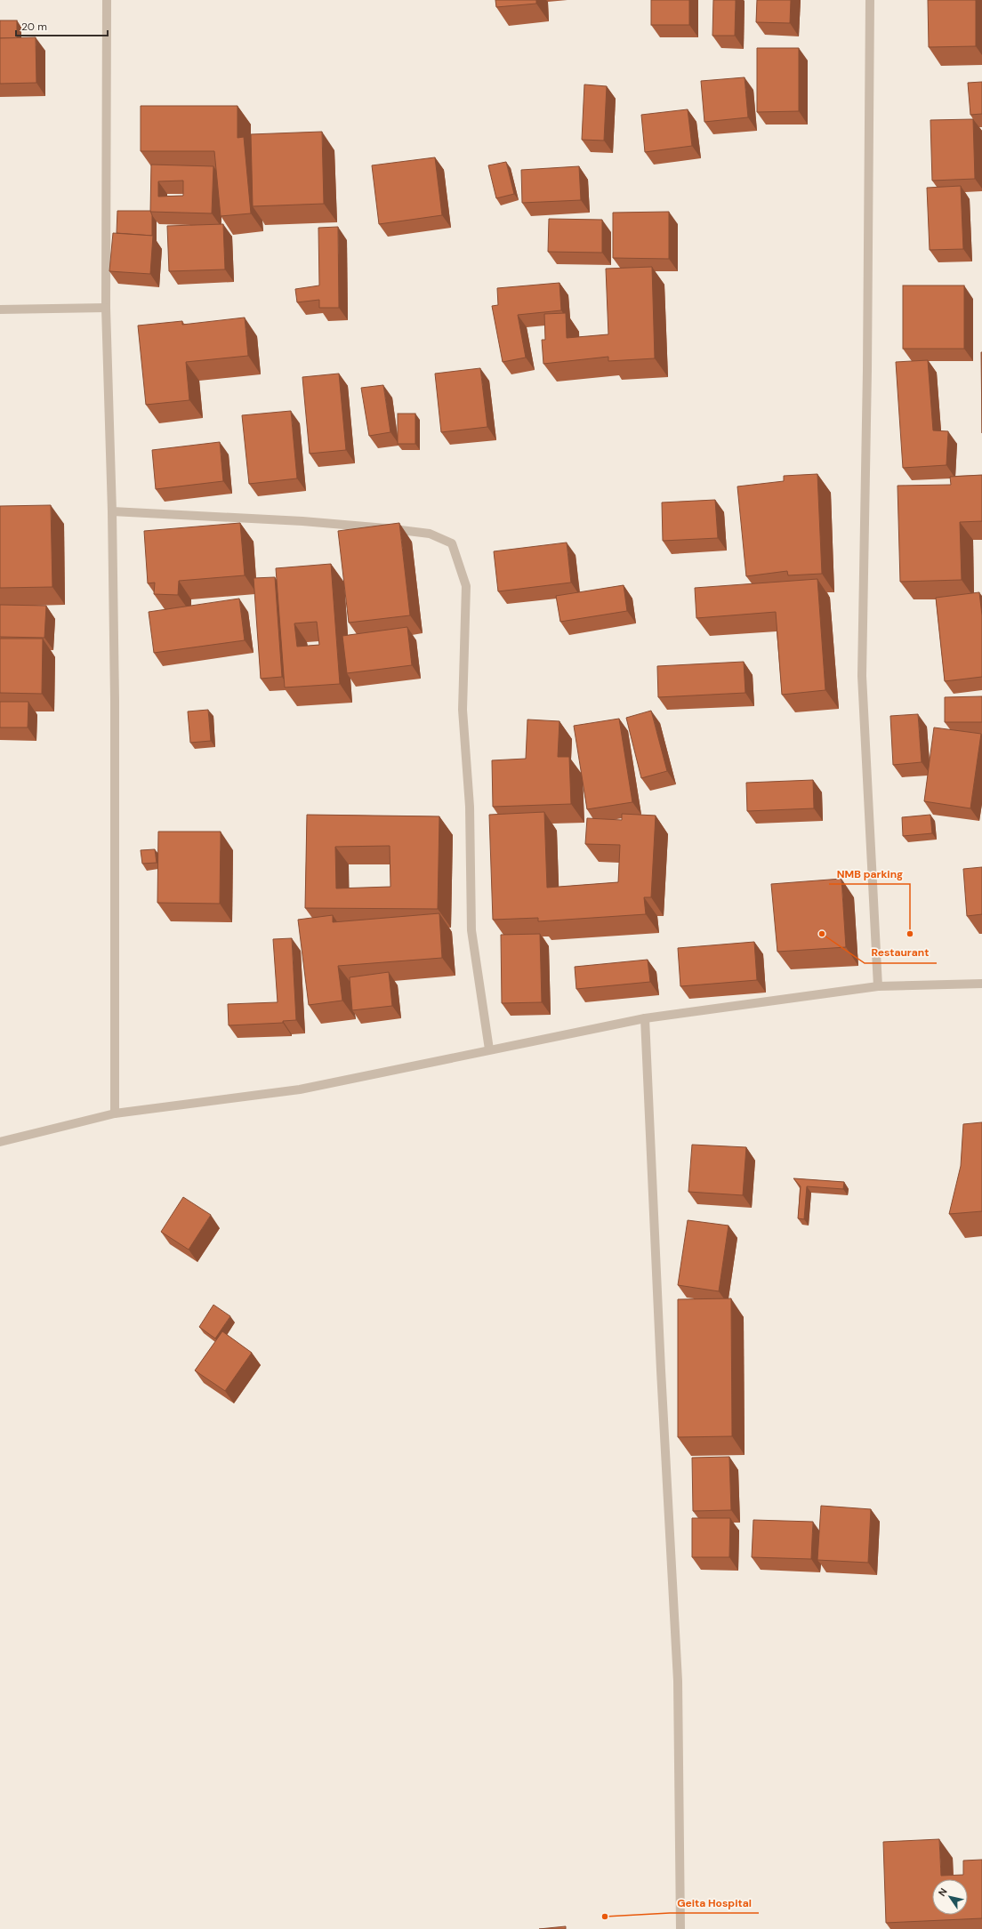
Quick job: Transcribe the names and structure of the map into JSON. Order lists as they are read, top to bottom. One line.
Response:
{"places":["Restaurant","NMB parking","Geita Hospital"],"scale_bar":"20 m","north":"top left"}
